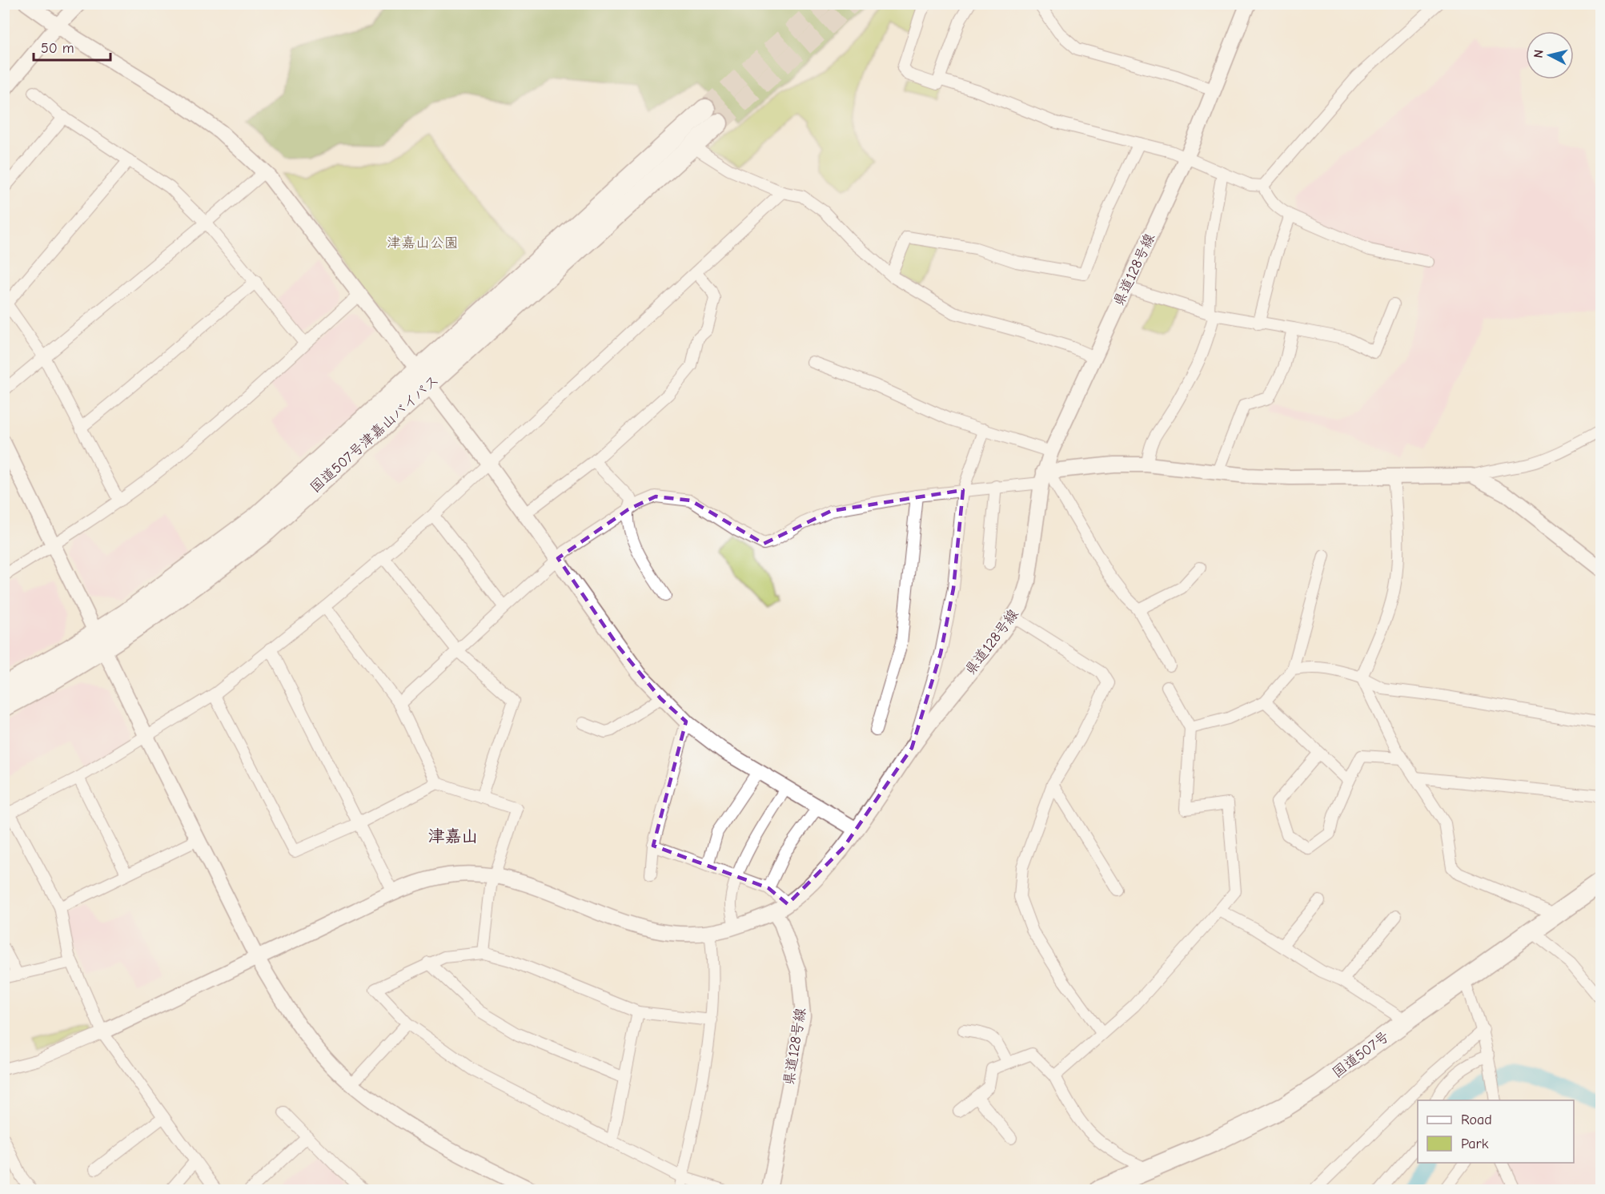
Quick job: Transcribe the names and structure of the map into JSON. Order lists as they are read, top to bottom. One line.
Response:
{"streets":{"highway":["国道507号津嘉山バイパス","国道507号"],"street":["県道128号線"]},"districts":["津嘉山"],"parks":["津嘉山公園"],"legend":["Road","Park"],"scale_bar":"50 m","north":"left"}
